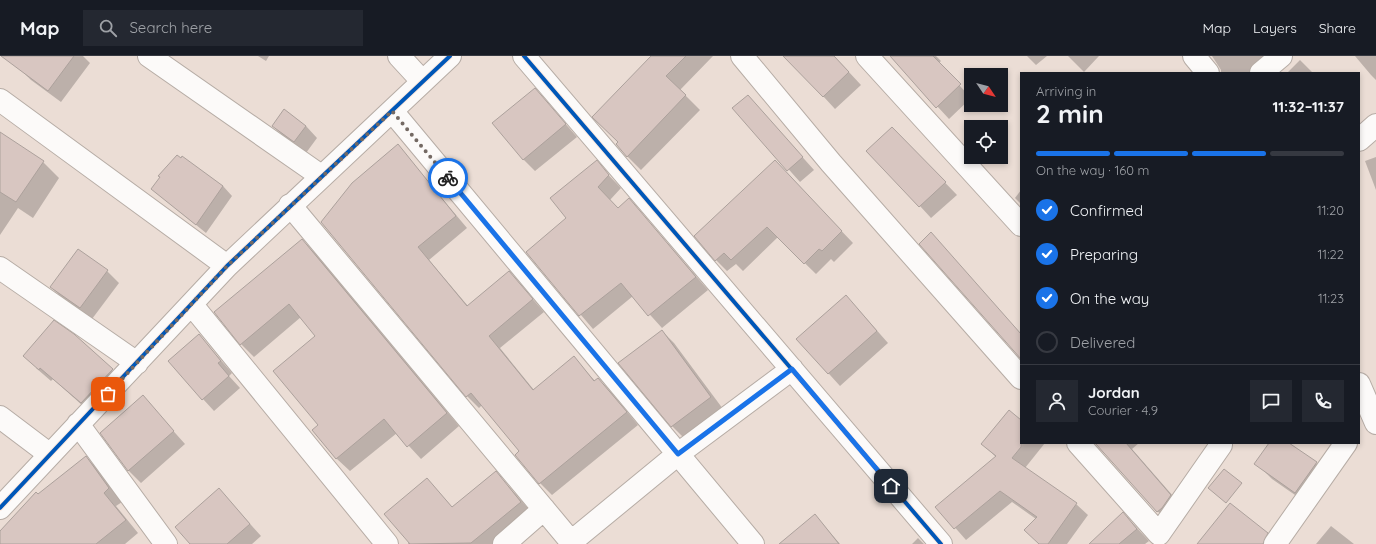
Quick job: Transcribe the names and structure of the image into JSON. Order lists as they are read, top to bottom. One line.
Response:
{"north":"bottom right","page":{"header":"Map","search":"Search here","nav":["Map","Layers","Share"],"heading":["2 min","Arriving in","11:32–11:37"],"panel":["Jordan","Courier · 4.9"],"bar":"On the way · 160 m","list":[["Confirmed","11:20"],["Preparing","11:22"],["On the way","11:23"],"Delivered"]}}
